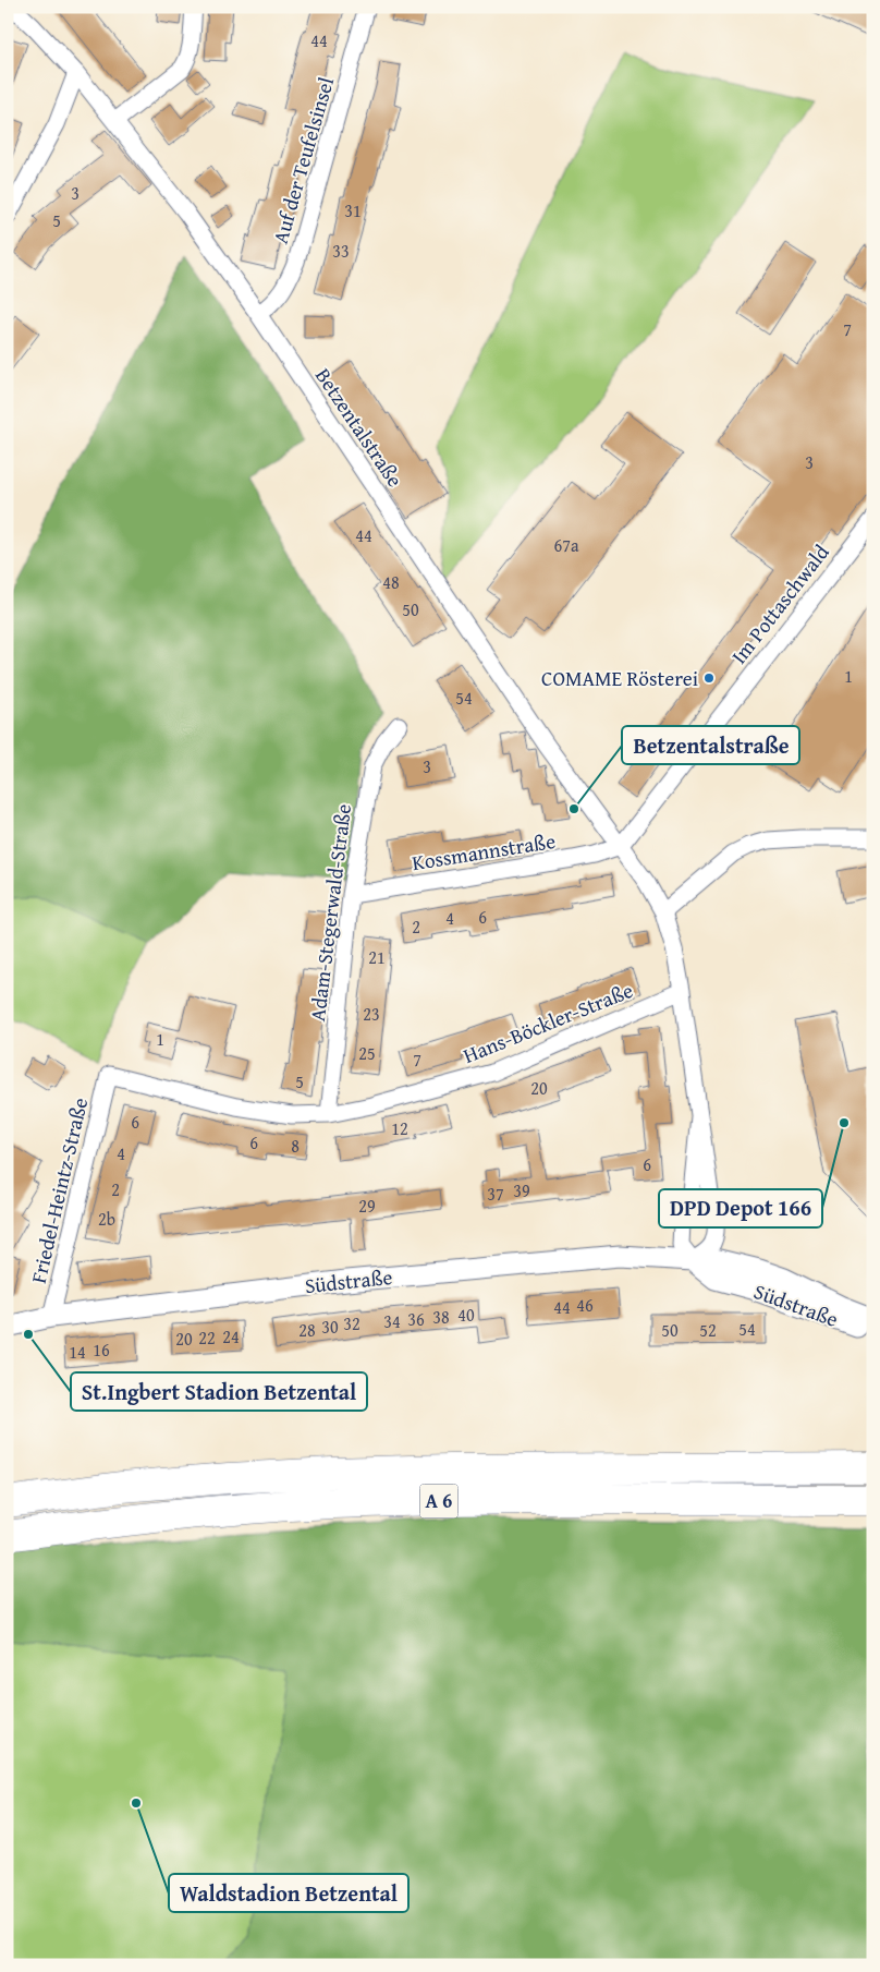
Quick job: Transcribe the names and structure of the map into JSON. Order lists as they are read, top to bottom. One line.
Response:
{"streets":{"highway":["A 6"],"street":["Auf der Teufelsinsel","Betzentalstraße","Im Pottaschwald","Kossmannstraße","Adam-Stegerwald-Straße","Hans-Böckler-Straße","Friedel-Heintz-Straße","Südstraße"]},"crossings":[["Auf der Teufelsinsel","Betzentalstraße"],["Betzentalstraße","Im Pottaschwald"],["Betzentalstraße","Kossmannstraße"],["Betzentalstraße","Hans-Böckler-Straße"],["Im Pottaschwald","Kossmannstraße"],["Kossmannstraße","Adam-Stegerwald-Straße"],["Adam-Stegerwald-Straße","Hans-Böckler-Straße"],["Hans-Böckler-Straße","Friedel-Heintz-Straße"],["Friedel-Heintz-Straße","Südstraße"]],"places":["COMAME Rösterei","Betzentalstraße","DPD Depot 166","St.Ingbert Stadion Betzental","Waldstadion Betzental"],"house_numbers":["44","3","31","5","33","7","3","44","67a","48","50","1","54","3","6","4","2","21","23","1","25","7","5","20","6","12","6","8","4","6","2","39","37","29","2b","46","44","40","38","36","34","32","30","54","28","50","52","24","22","20","16","14"]}
